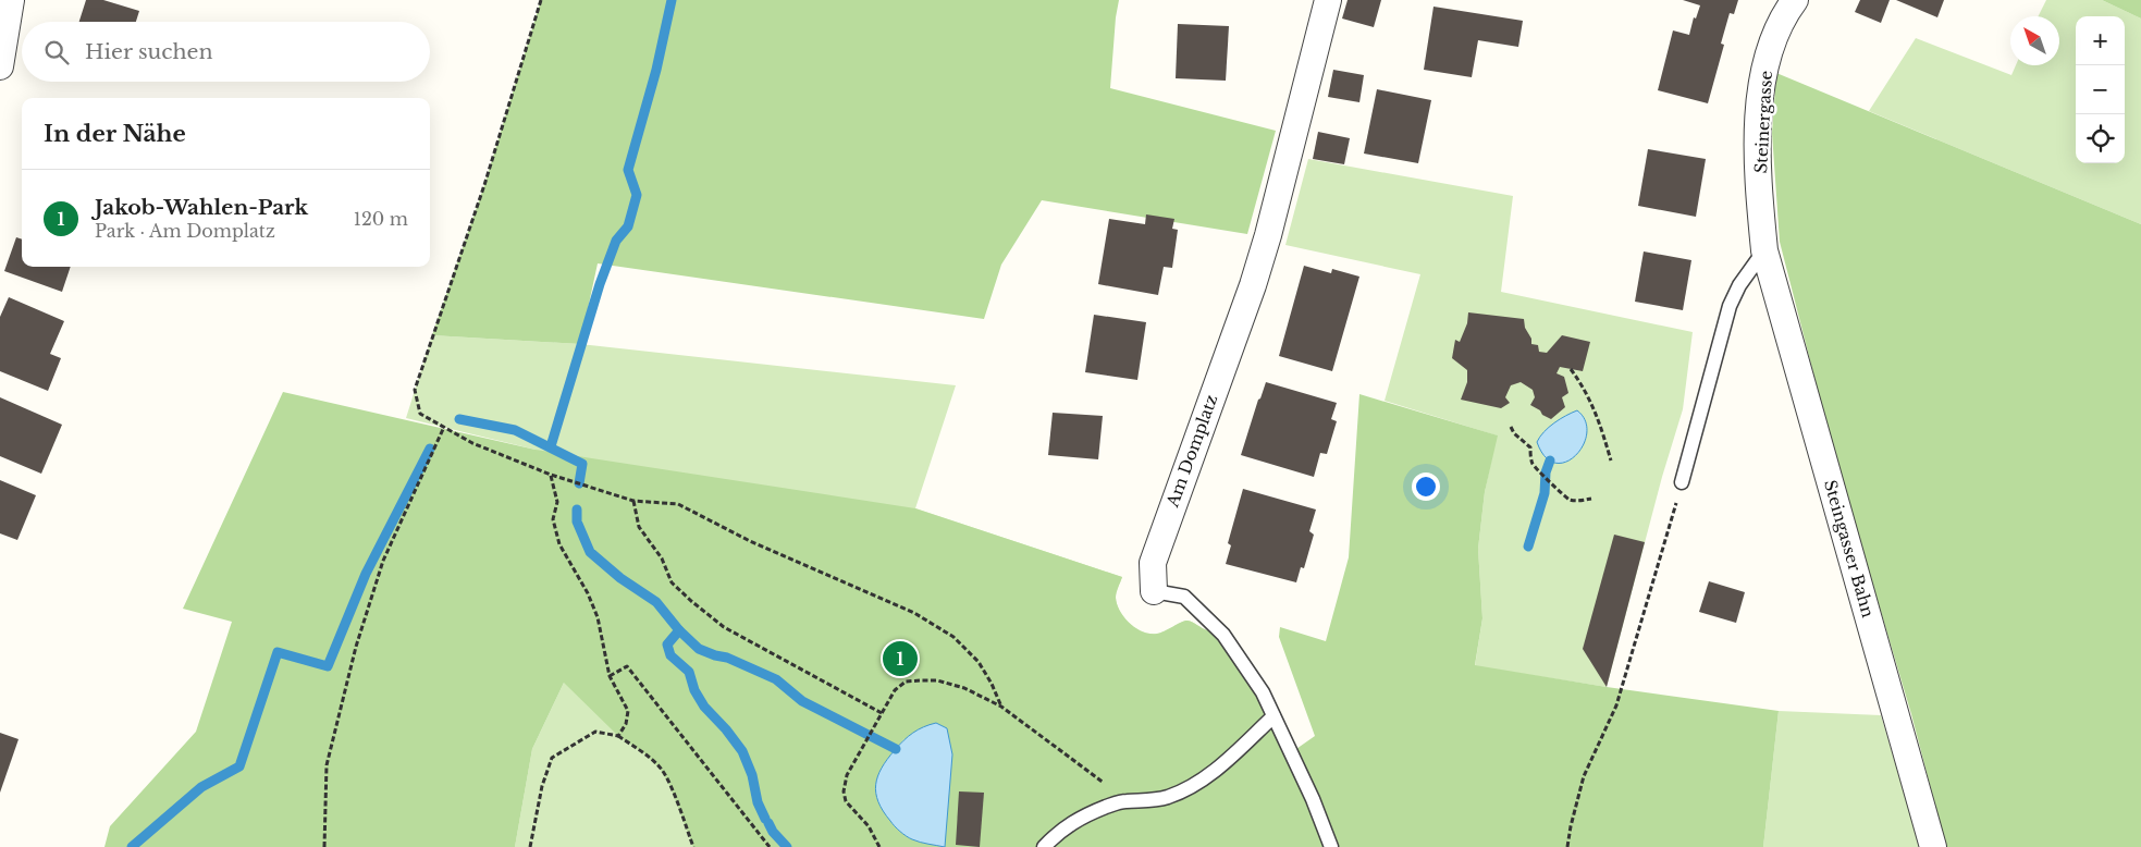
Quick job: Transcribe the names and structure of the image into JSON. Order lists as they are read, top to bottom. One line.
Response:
{"streets":{"street":["Steinergasse","Am Domplatz","Steingasser Bahn"]},"crossings":[["Steinergasse","Steingasser Bahn"]],"north":"top left","page":{"map_buttons":["+","−"],"search":"Hier suchen","heading":"In der Nähe","list":[{"mark":"1","name":"Jakob-Wahlen-Park","note":"Park · Am Domplatz","value":"120 m"}],"pins":"1"}}
